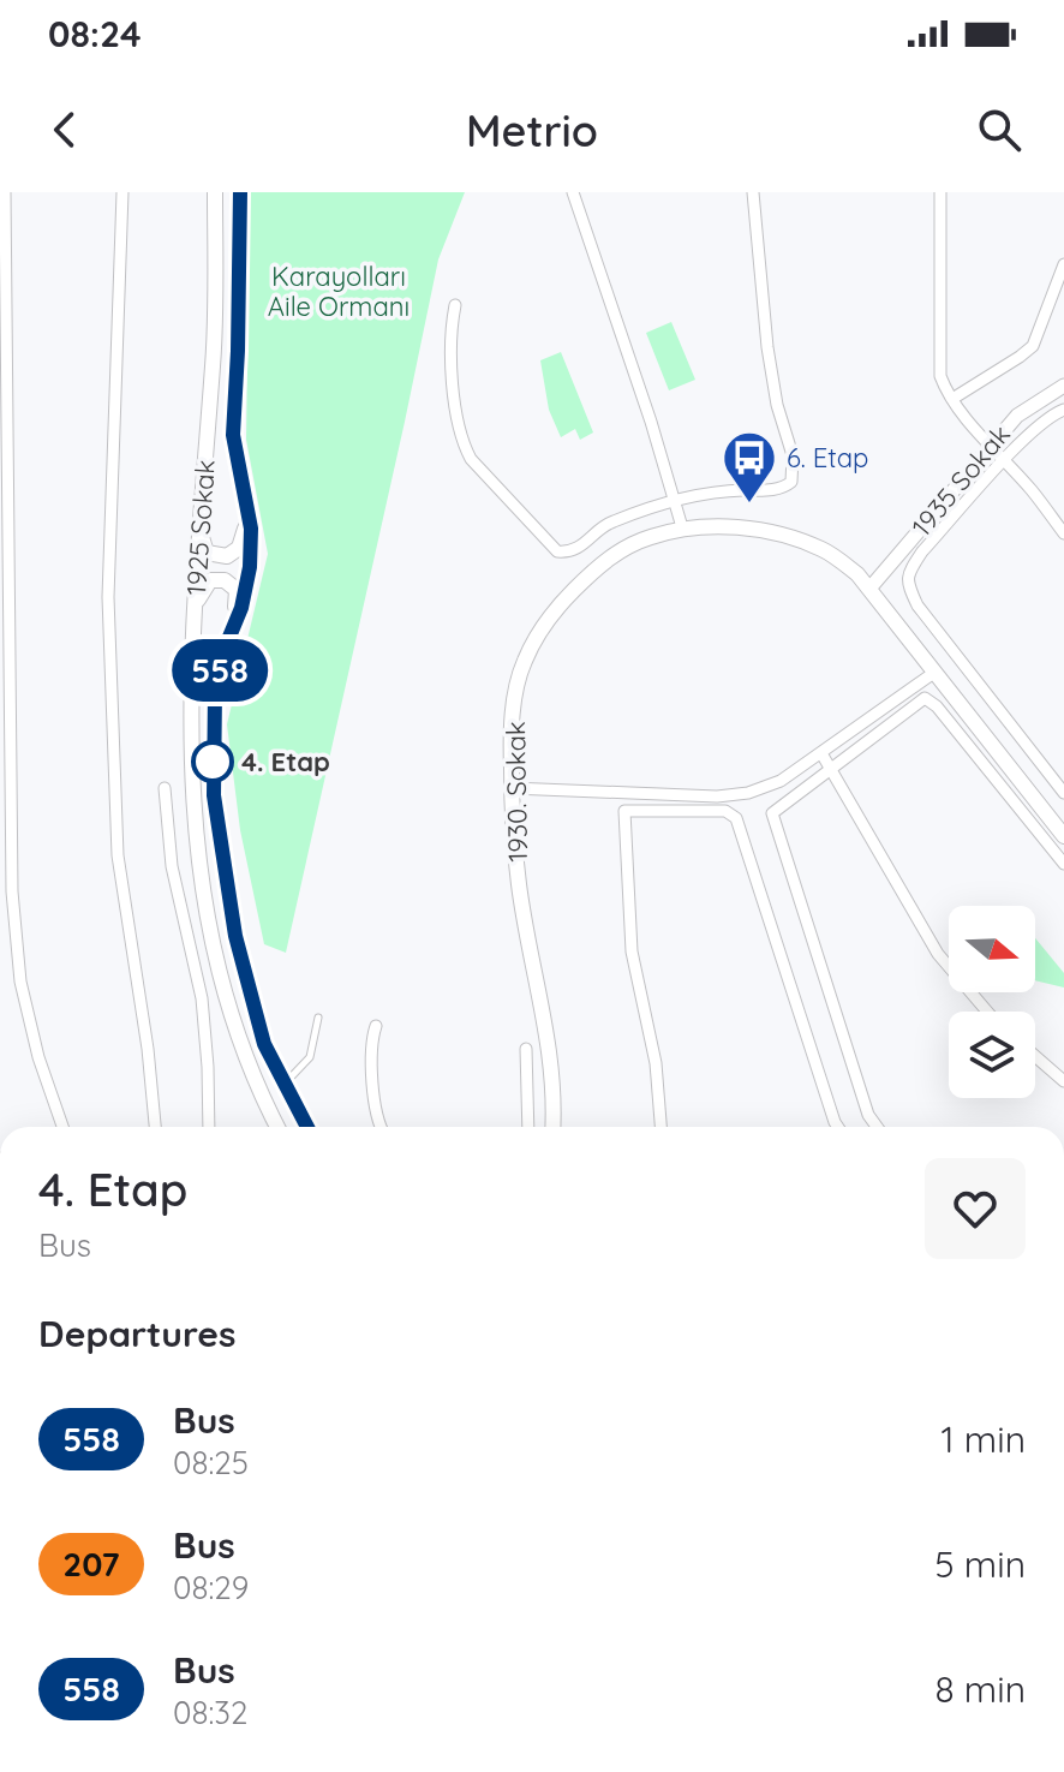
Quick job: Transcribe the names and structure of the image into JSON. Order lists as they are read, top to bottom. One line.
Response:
{"streets":{"main road":["1925 Sokak","1930. Sokak"],"street":["1935 Sokak"]},"crossings":[["1935 Sokak","1930. Sokak"]],"parks":["Karayolları Aile Ormanı"],"places":{"bus stop":["6. Etap"],"other":["4. Etap"]},"lines":["bus line 558"],"north":"right","page":{"status":"08:24","header":"Metrio","on_map":"558","heading":[["4. Etap","Bus"],"Departures"],"list":[{"mark":"558","name":"Bus","note":"08:25","value":"1 min"},{"mark":"207","name":"Bus","note":"08:29","value":"5 min"},{"mark":"558","name":"Bus","note":"08:32","value":"8 min"}]}}
